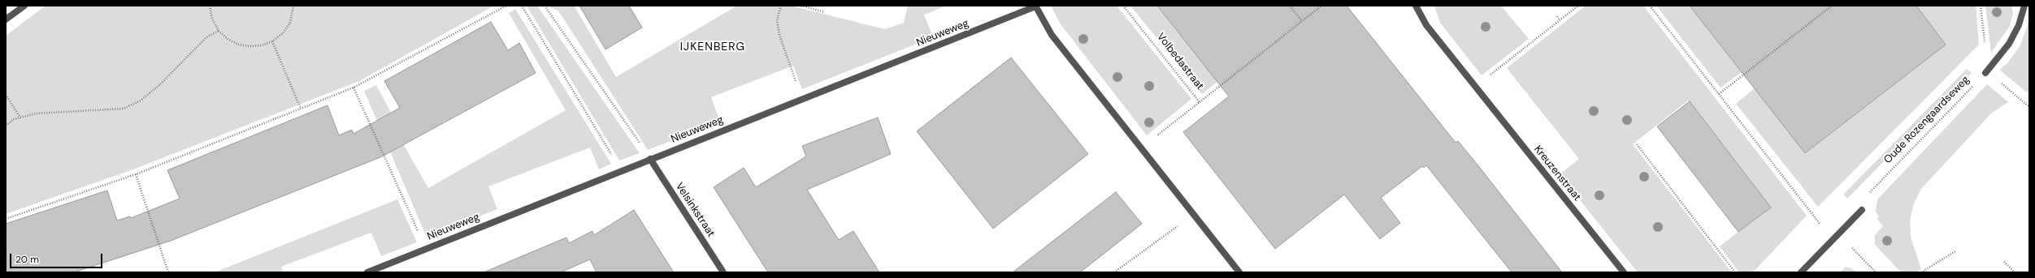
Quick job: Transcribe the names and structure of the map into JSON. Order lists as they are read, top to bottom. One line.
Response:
{"streets":{"street":["Nieuweweg","Kreuzenstraat","Velsinkstraat"],"path":["Volbedastraat","Oude Rozengaardseweg"]},"crossings":[["Nieuweweg","Velsinkstraat"]],"districts":["IJKENBERG"],"scale_bar":"20 m"}
